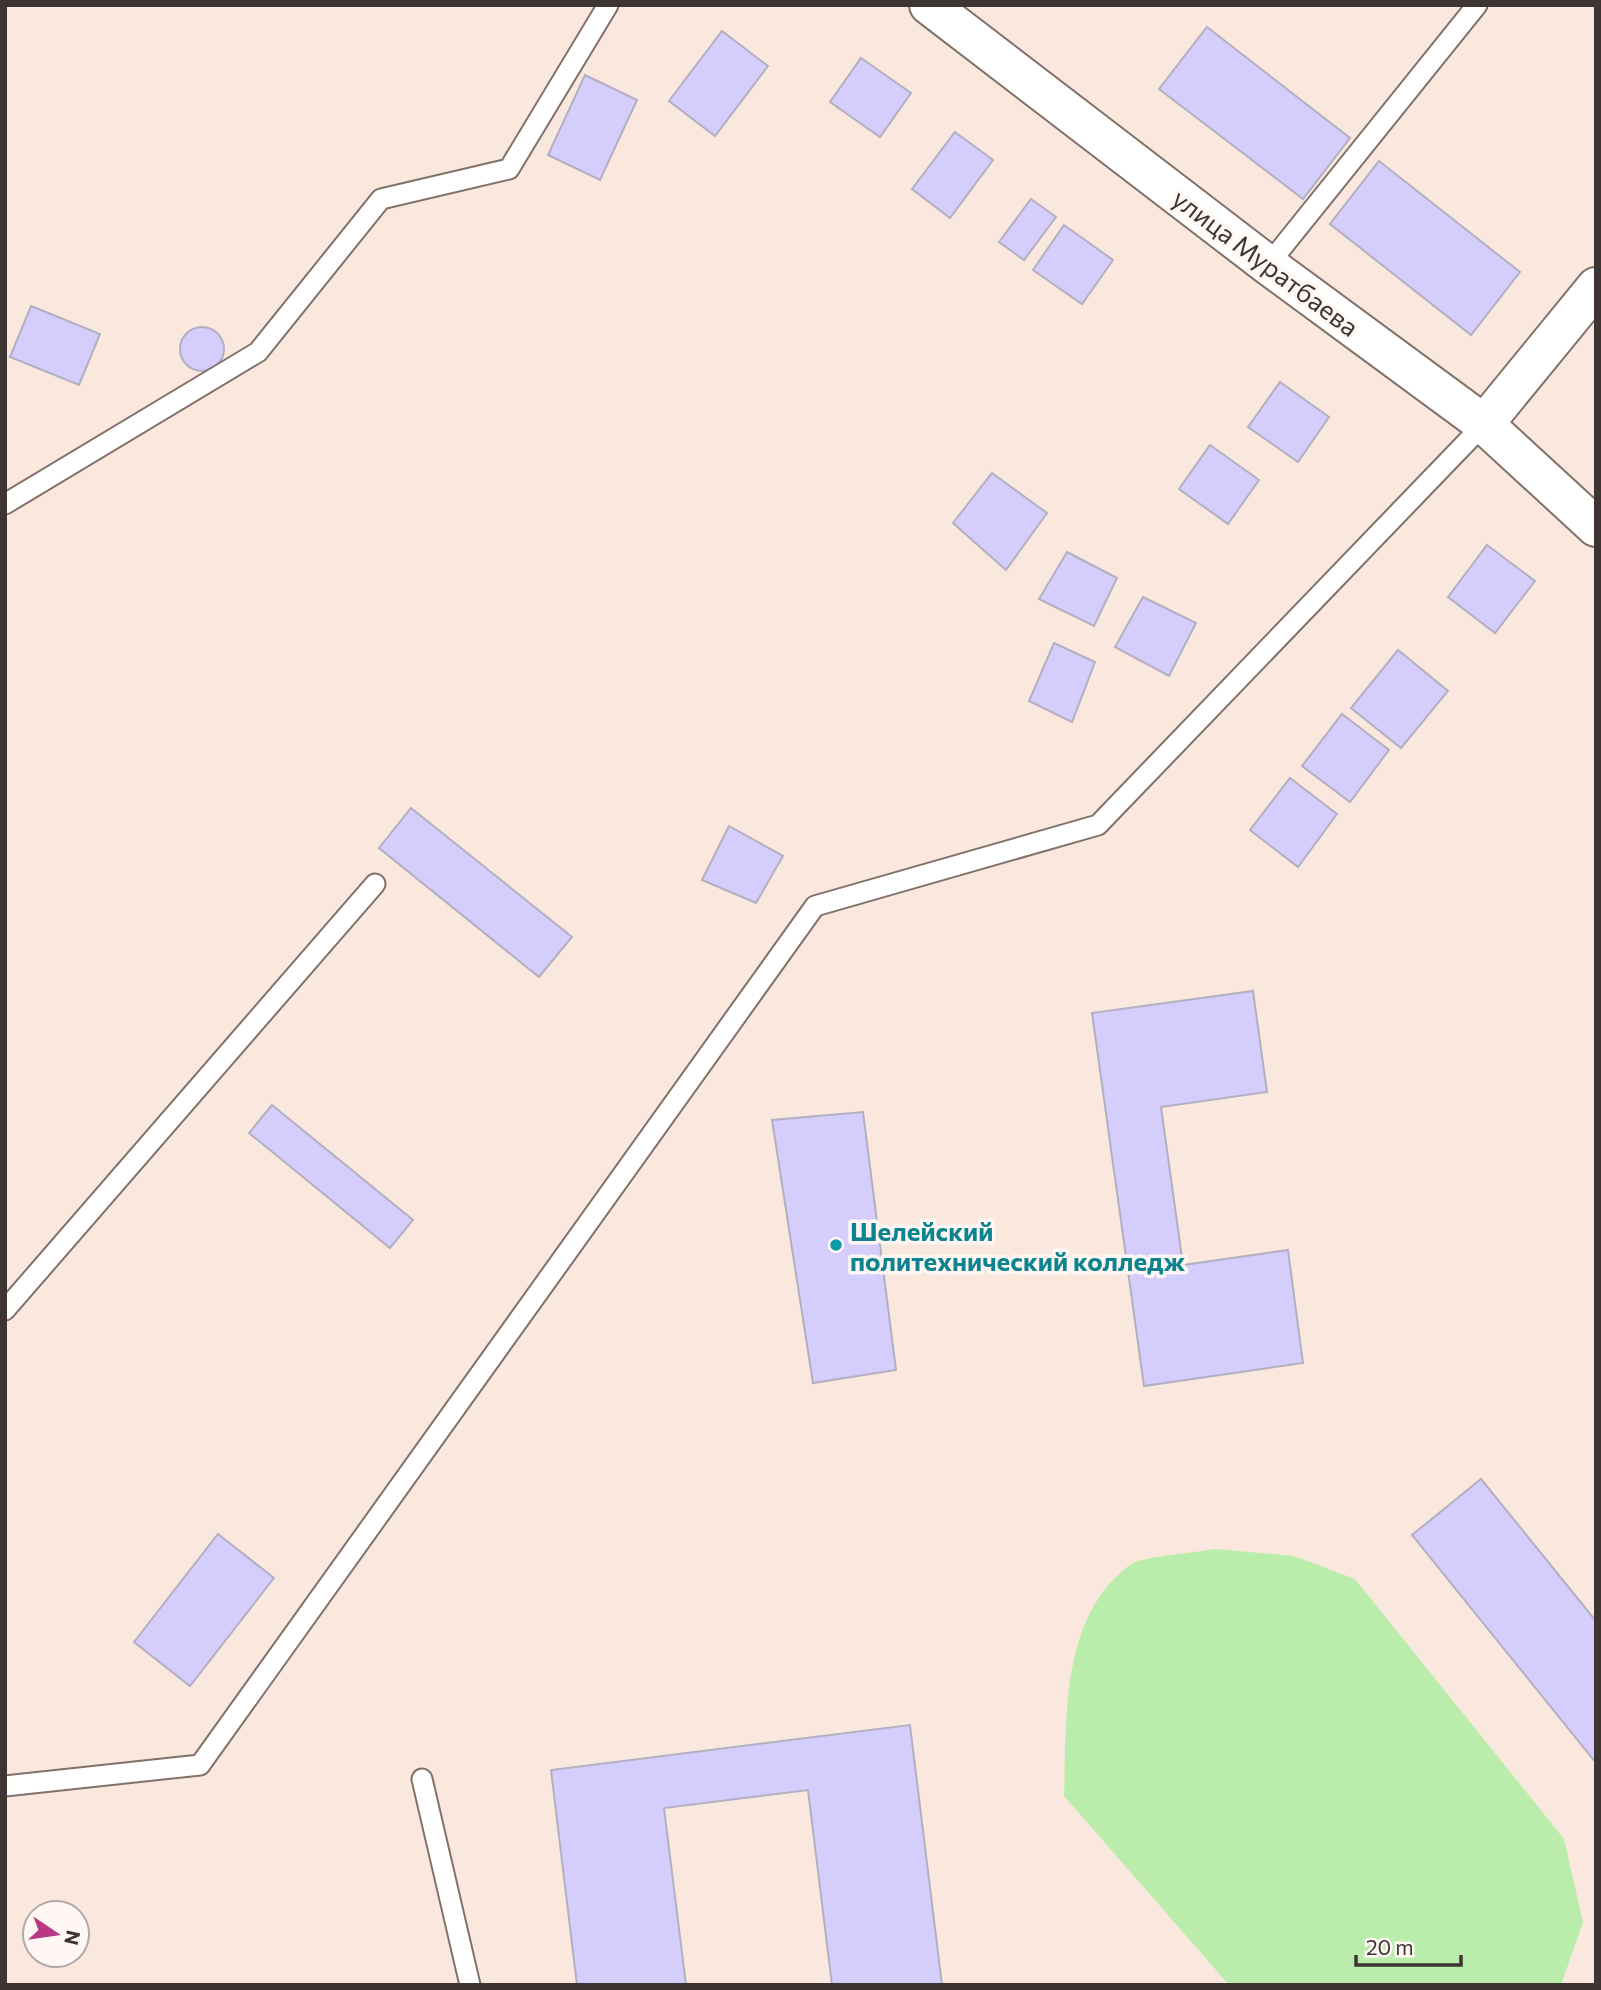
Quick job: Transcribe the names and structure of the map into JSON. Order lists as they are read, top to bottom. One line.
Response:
{"streets":{"street":["улица Муратбаева"]},"places":["Шелейский политехнический колледж"],"scale_bar":"20 m","north":"right"}
